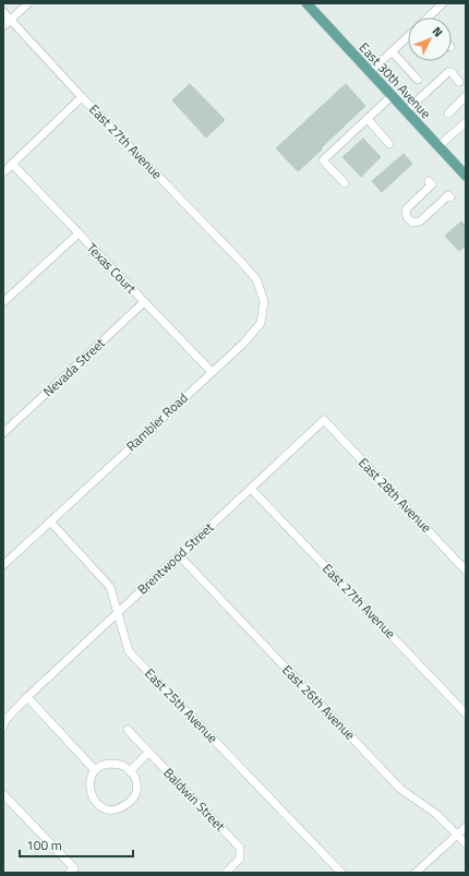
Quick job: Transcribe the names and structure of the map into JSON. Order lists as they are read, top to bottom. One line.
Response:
{"streets":{"main road":["East 30th Avenue"],"street":["East 27th Avenue","Texas Court","Nevada Street","Rambler Road","East 28th Avenue","Brentwood Street","East 26th Avenue","East 25th Avenue","Baldwin Street"]},"crossings":[["East 27th Avenue","Rambler Road"],["East 27th Avenue","Brentwood Street"],["Texas Court","Nevada Street"],["Texas Court","Rambler Road"],["Rambler Road","East 25th Avenue"],["East 28th Avenue","Brentwood Street"],["Brentwood Street","East 26th Avenue"],["Brentwood Street","East 25th Avenue"]],"scale_bar":"100 m","north":"top right"}
